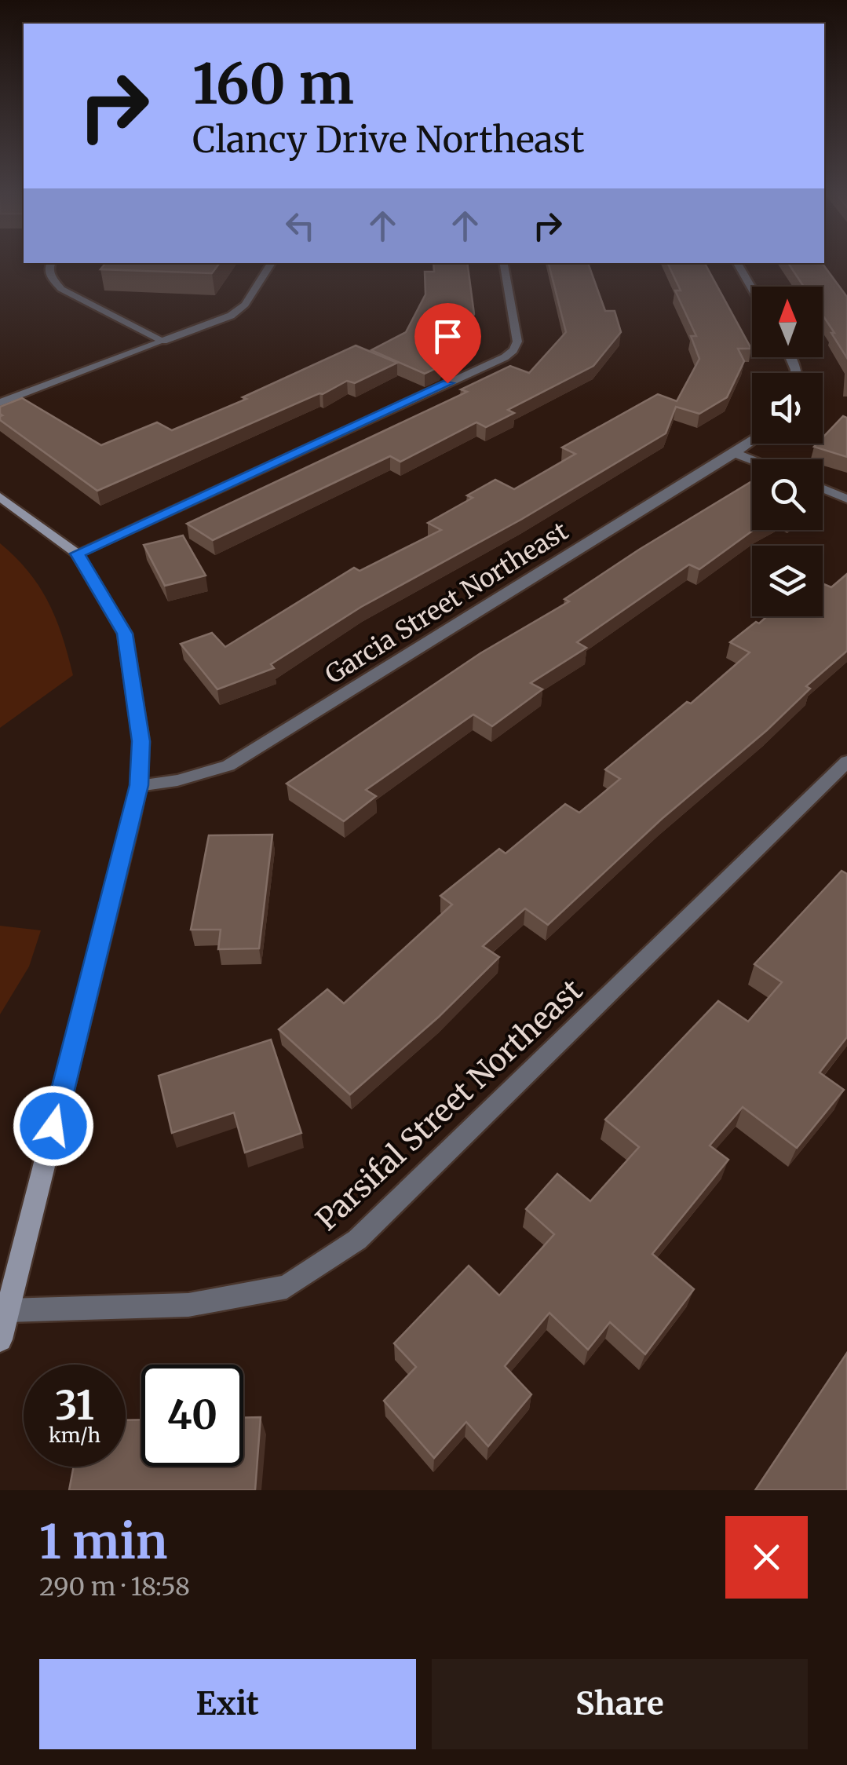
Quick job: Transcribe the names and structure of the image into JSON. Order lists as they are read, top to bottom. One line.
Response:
{"streets":{"street":["Garcia Street Northeast","Parsifal Street Northeast"]},"north":"top","page":{"turn":["160 m","Clancy Drive Northeast"],"speed":"31 km/h","limit":"40","heading":["1 min","290 m · 18:58"],"buttons":["Exit","Share"]}}
